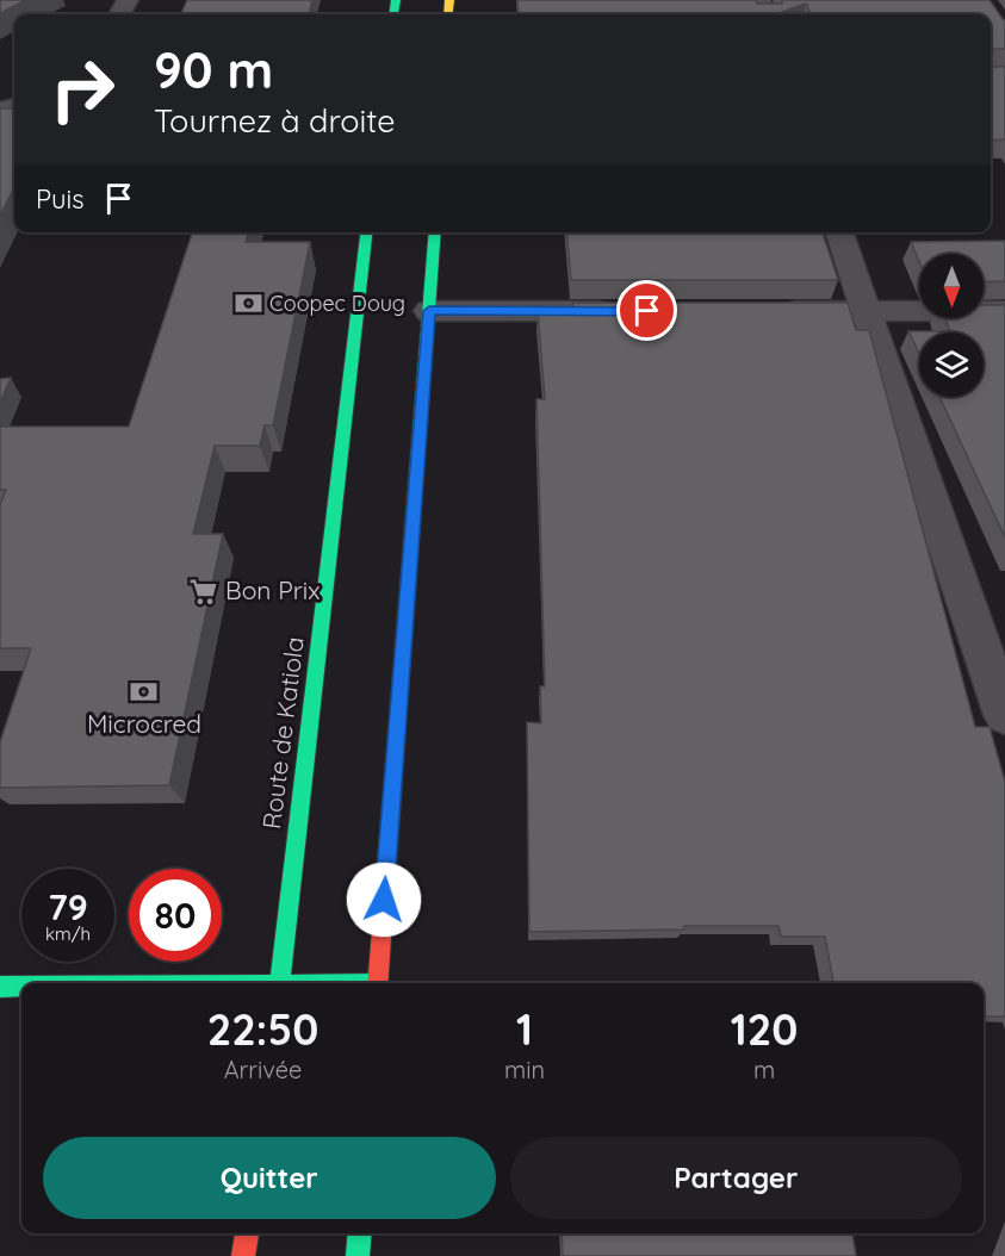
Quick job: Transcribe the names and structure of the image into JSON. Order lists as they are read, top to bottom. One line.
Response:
{"streets":{"main road":["Route de Katiola"]},"places":{"bank":["Coopec Doug","Microcred"],"supermarket":["Bon Prix"]},"north":"bottom","page":{"turn":["90 m","Tournez à droite"],"then":"Puis","speed":"79 km/h","limit":"80","eta":["22:50","Arrivée","1","min","120","m"],"buttons":["Quitter","Partager"]}}
